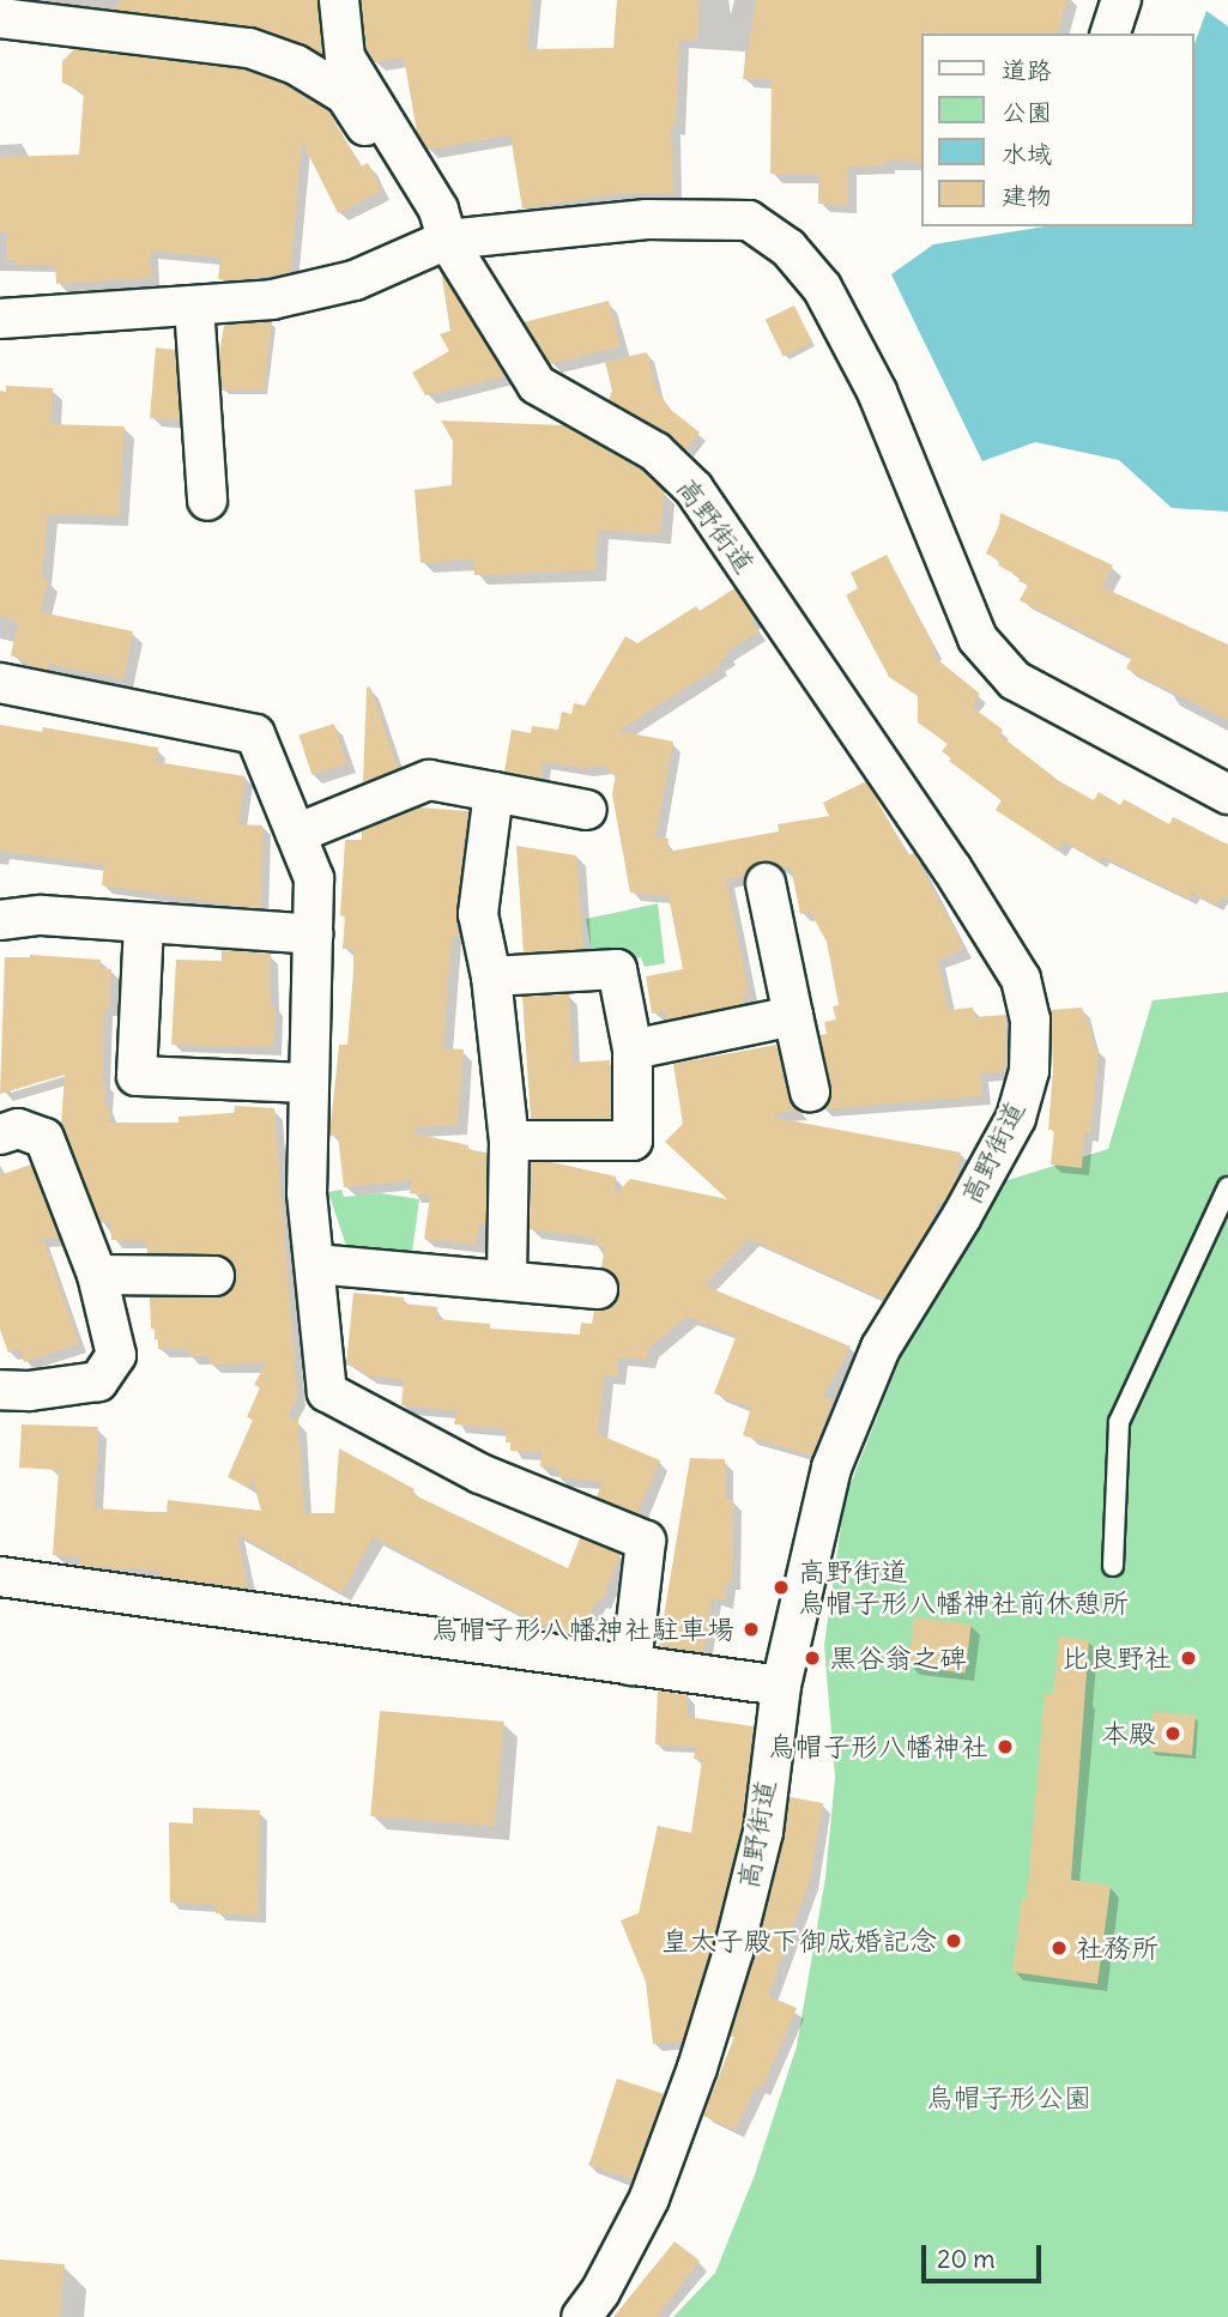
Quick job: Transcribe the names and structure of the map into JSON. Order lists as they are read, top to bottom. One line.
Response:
{"streets":{"street":["高野街道"]},"parks":["烏帽子形公園"],"places":["高野街道 烏帽子形八幡神社前休憩所","烏帽子形八幡神社駐車場","黒谷翁之碑","比良野社","本殿","烏帽子形八幡神社","皇太子殿下御成婚記念","社務所"],"legend":["道路","公園","水域","建物"],"scale_bar":"20 m"}
